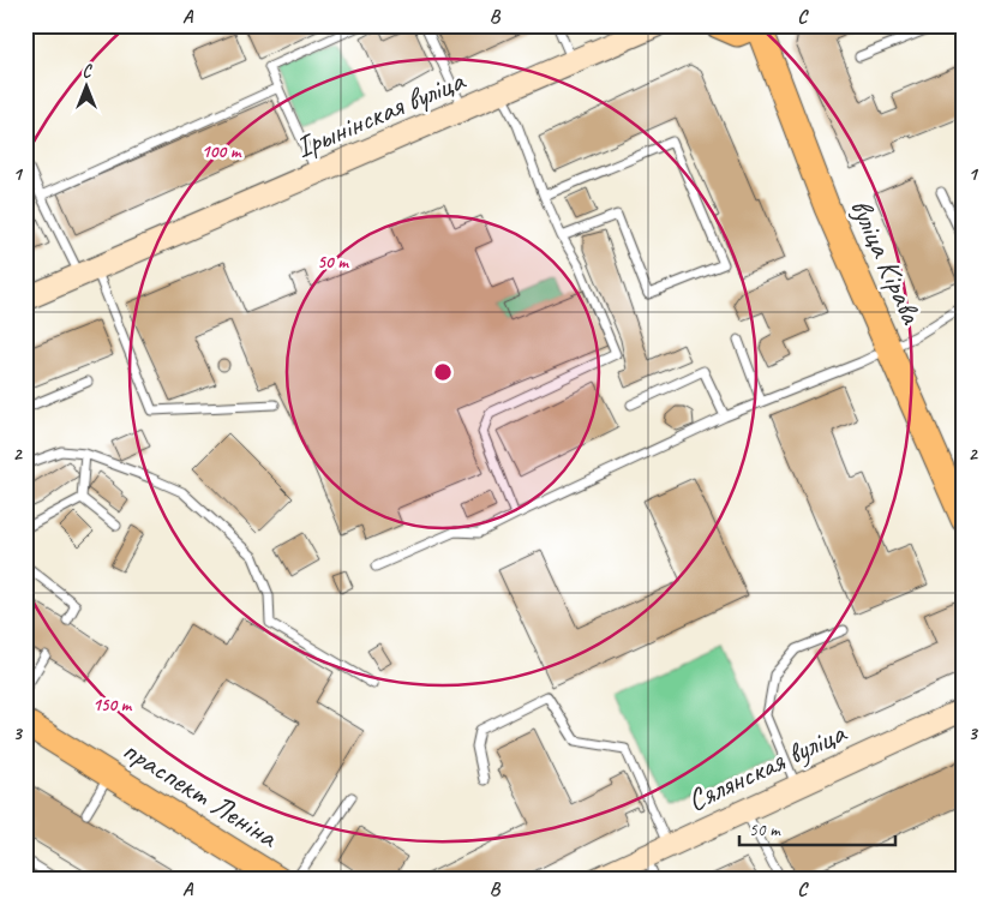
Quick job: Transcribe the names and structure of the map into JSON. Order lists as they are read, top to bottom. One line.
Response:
{"streets":{"main road":["вуліца Кірава","праспект Леніна"],"street":["Ірынінская вуліца","Сялянская вуліца"]},"scale_bar":"50 m","north":"top","grid":{"columns":["A","B","C"],"rows":["1","2","3"]},"rings":["100 m","50 m","150 m"]}
